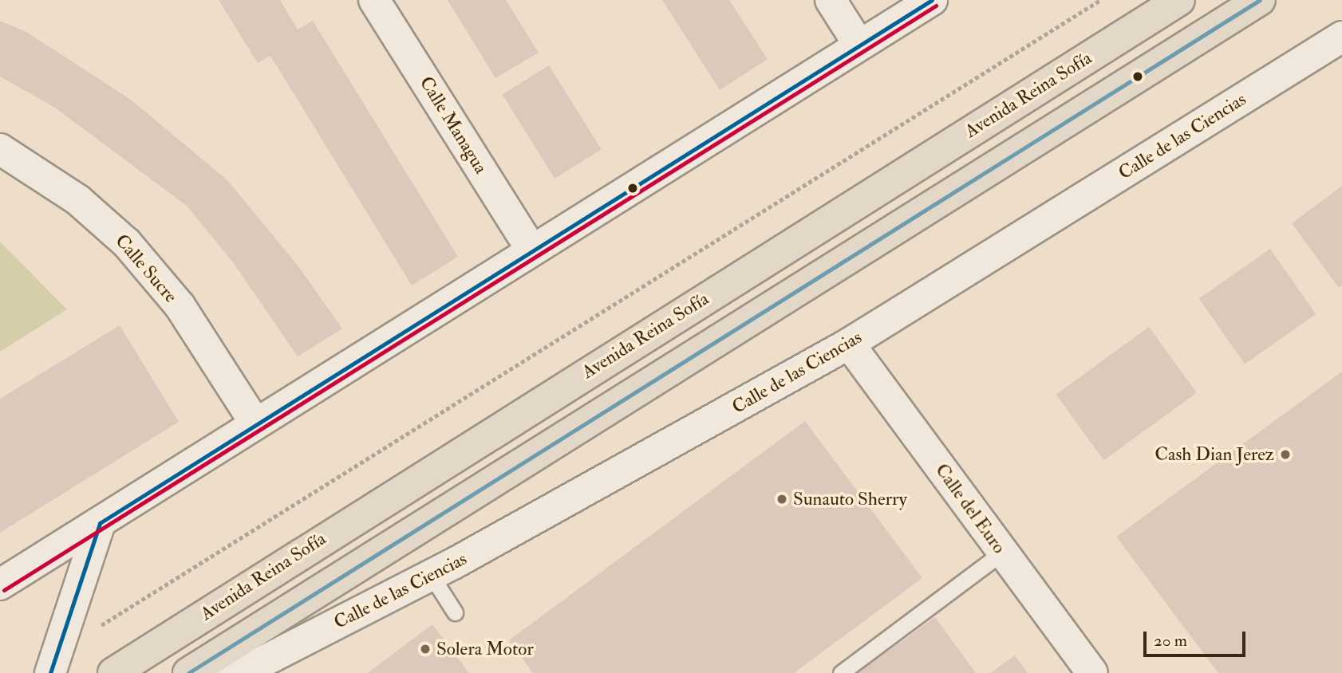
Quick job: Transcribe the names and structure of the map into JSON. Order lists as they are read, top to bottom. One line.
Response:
{"streets":{"main road":["Avenida Reina Sofía"],"street":["Calle Managua","Calle de las Ciencias","Calle Sucre","Calle del Euro"]},"crossings":[["Calle de las Ciencias","Calle del Euro"]],"places":["Cash Dian Jerez","Sunauto Sherry","Solera Motor"],"scale_bar":"20 m"}
